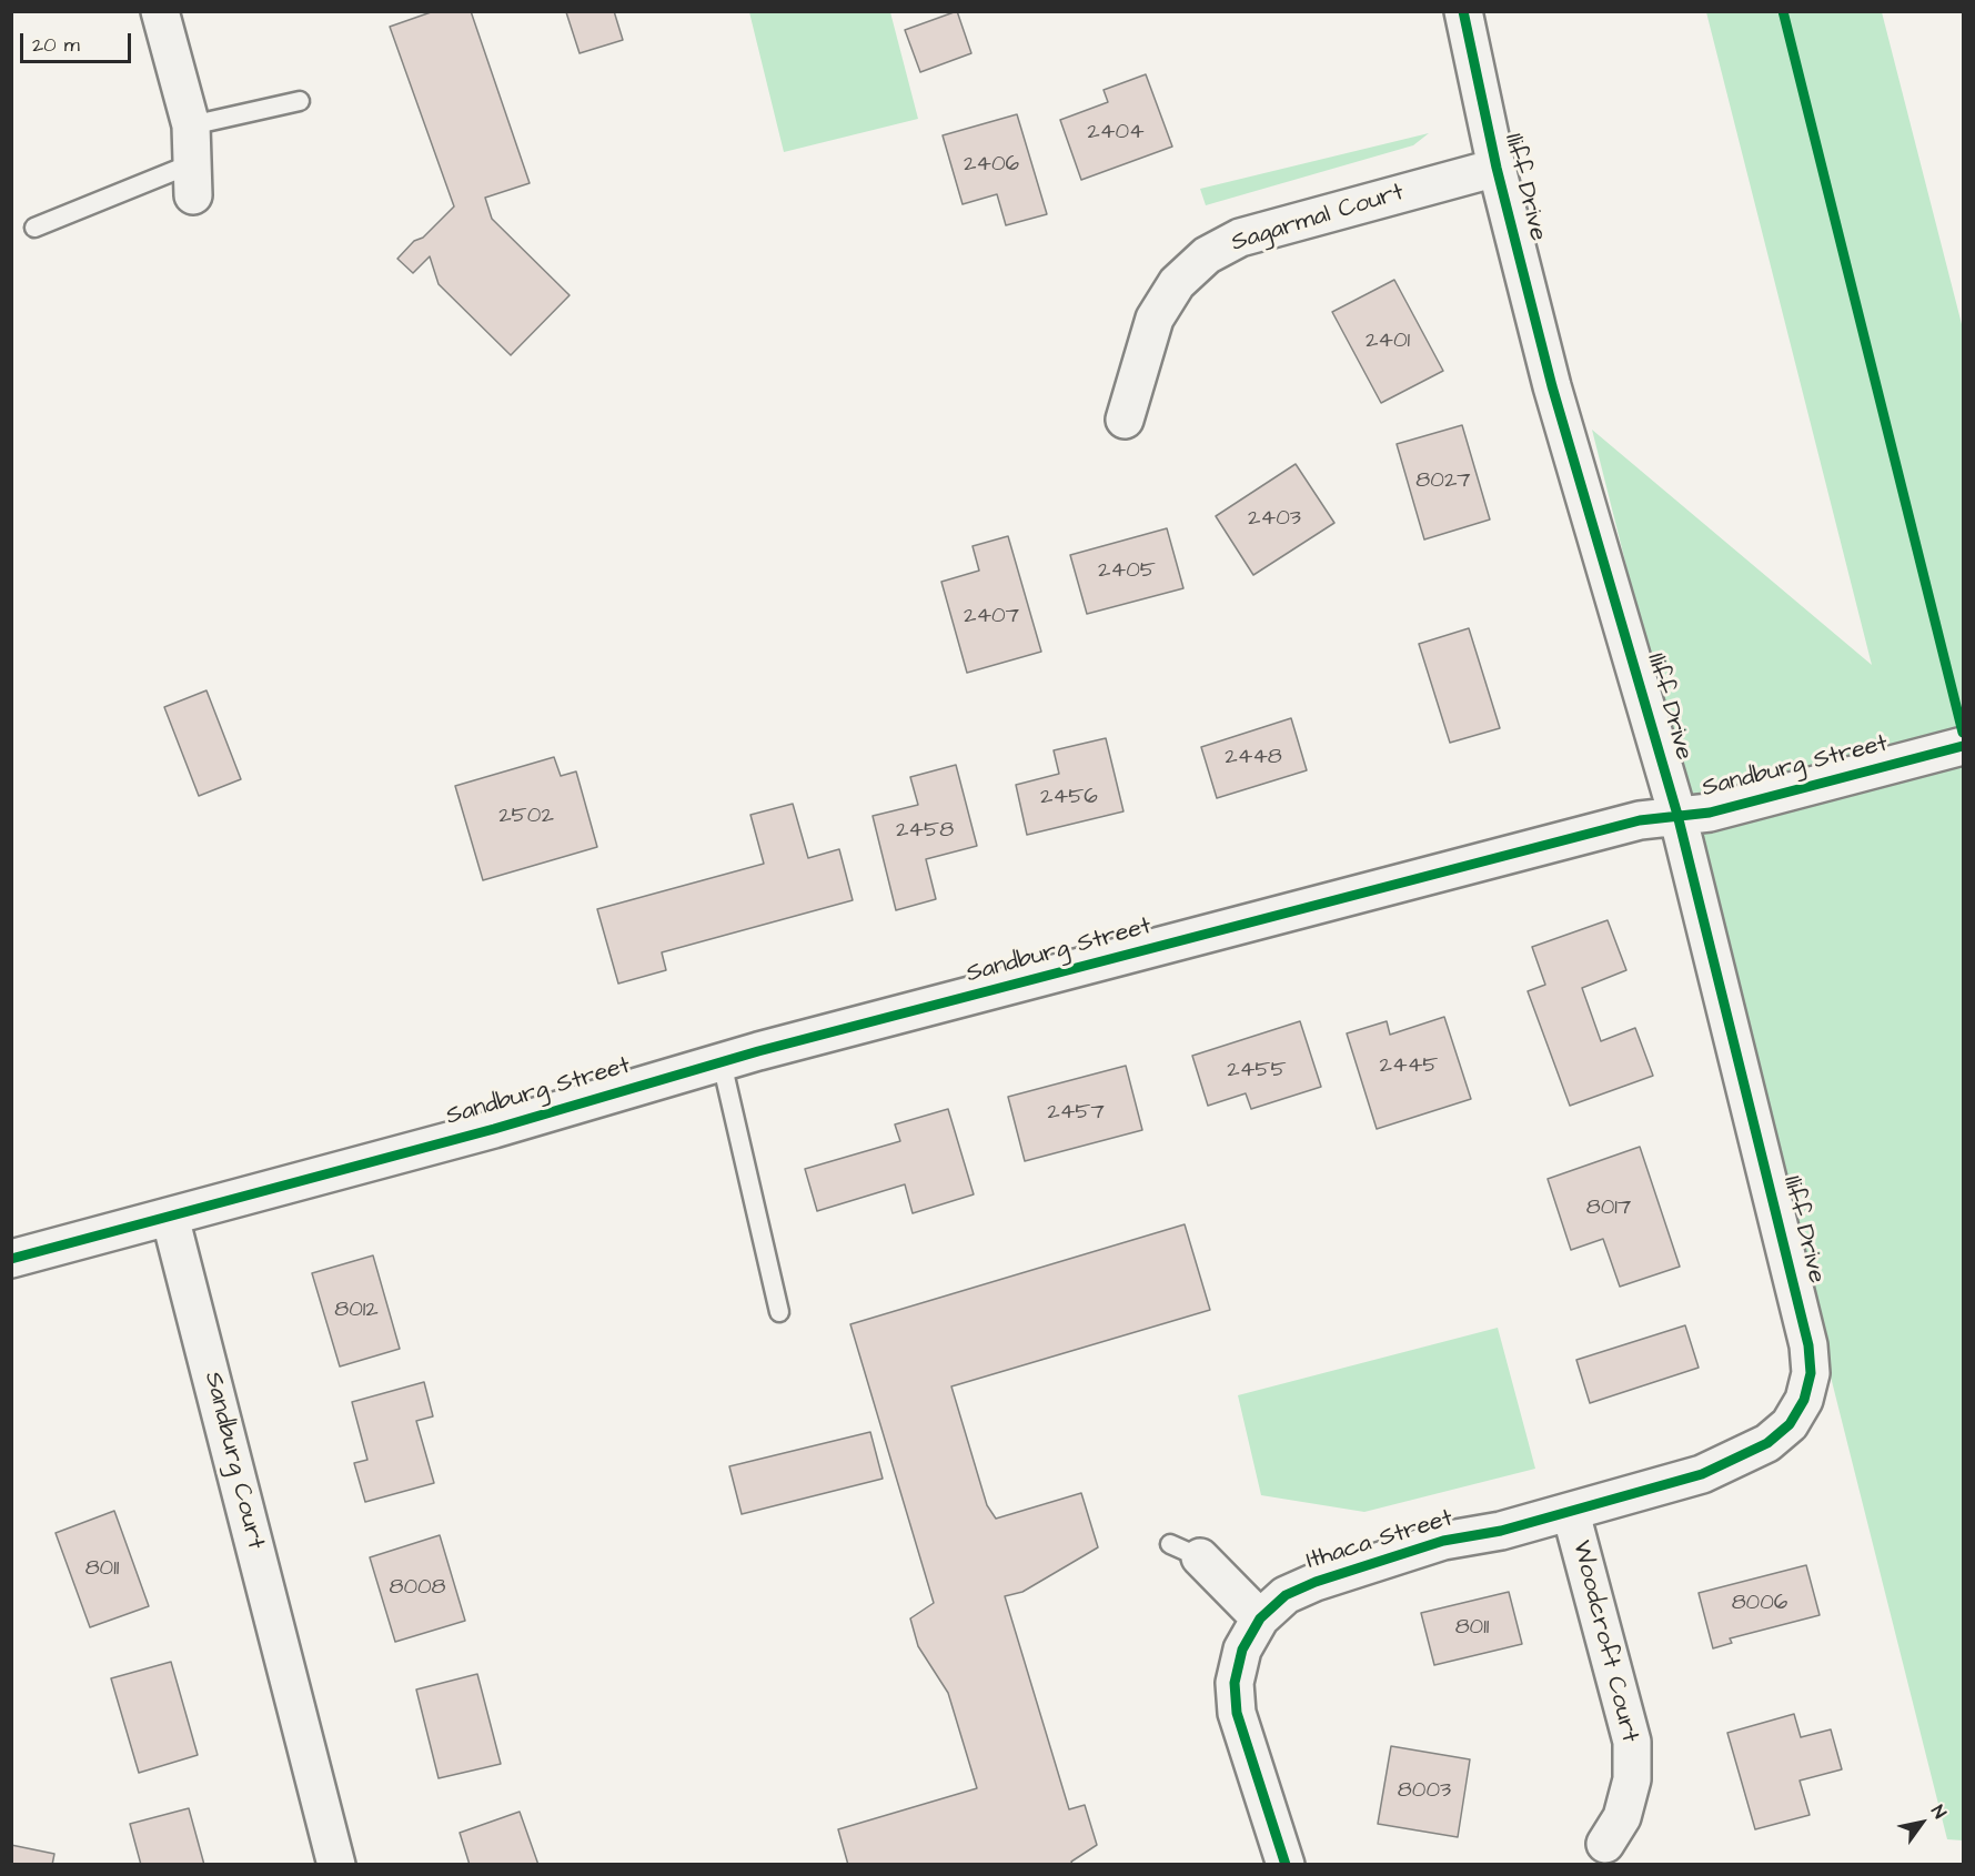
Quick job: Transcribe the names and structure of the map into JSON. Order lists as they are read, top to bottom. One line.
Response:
{"streets":{"street":["Iliff Drive","Sagarmal Court","Sandburg Street","Sandburg Court","Ithaca Street","Woodcroft Court"]},"crossings":[["Iliff Drive","Sagarmal Court"],["Iliff Drive","Sandburg Street"],["Iliff Drive","Ithaca Street"],["Sandburg Street","Sandburg Court"],["Ithaca Street","Woodcroft Court"]],"house_numbers":["2404","2406","2401","8027","2403","2405","2407","2448","2456","2502","2458","2445","2455","2457","8017","8012","8011","8008","8006","8011","8003"],"scale_bar":"20 m","north":"top right"}
